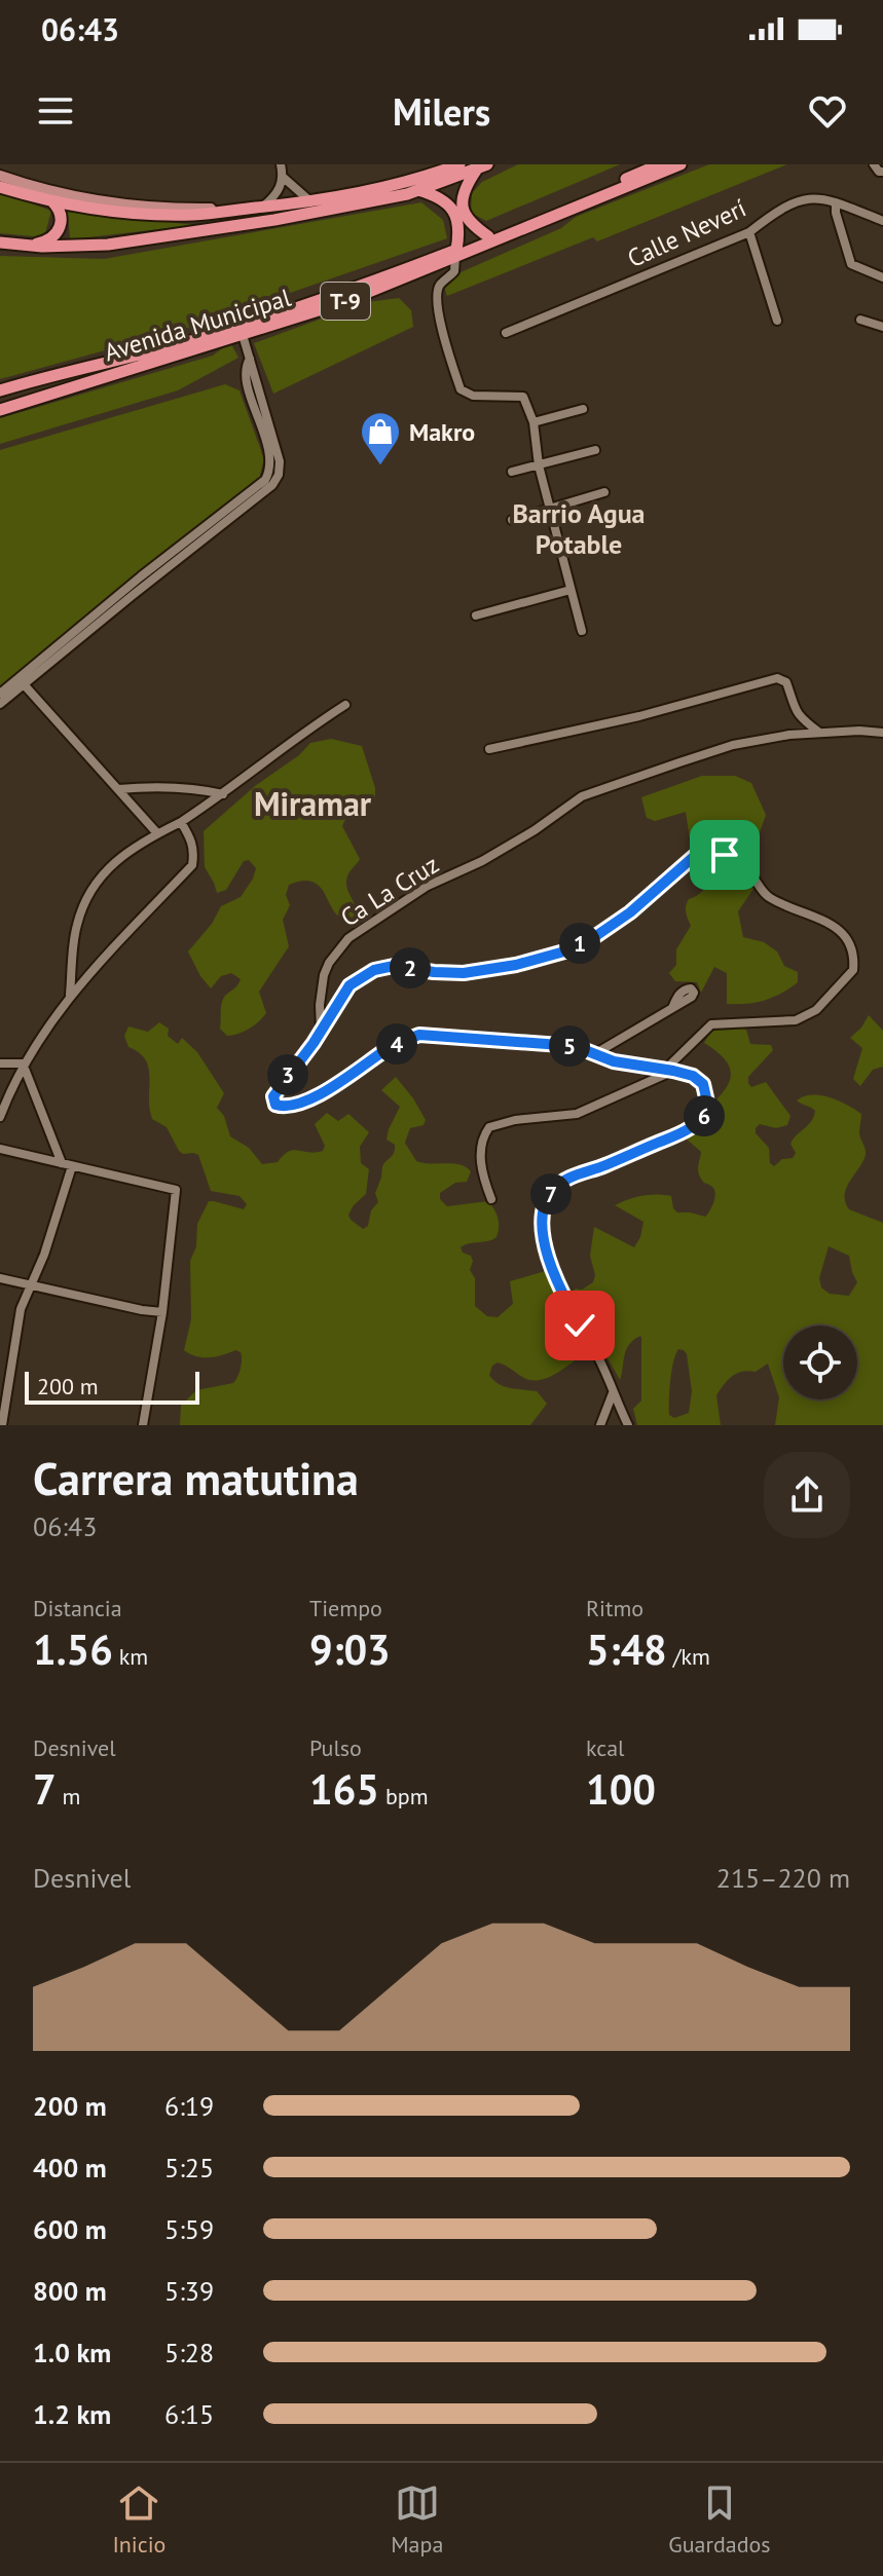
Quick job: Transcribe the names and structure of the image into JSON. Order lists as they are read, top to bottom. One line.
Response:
{"streets":{"highway":["T-9","Avenida Municipal"],"street":["Calle Neverí","Ca La Cruz"]},"districts":["Barrio Agua Potable","Miramar"],"places":{"shop":["Makro"]},"scale_bar":"200 m","page":{"status":"06:43","header":"Milers","pins":["1","2","4","5","3","6","7"],"scale":"200 m","heading":["Carrera matutina","06:43"],"stats":[["Distancia","1.56 km"],["Tiempo","9:03"],["Ritmo","5:48 /km"],["Desnivel","7 m"],["Pulso","165 bpm"],["kcal","100"]],"chart":["Desnivel","215–220 m"],"list":[{"name":"200 m","note":"6:19"},{"name":"400 m","note":"5:25"},{"name":"600 m","note":"5:59"},{"name":"800 m","note":"5:39"},{"name":"1.0 km","note":"5:28"},{"name":"1.2 km","note":"6:15"}],"tabs":["Inicio","Mapa","Guardados"]}}
